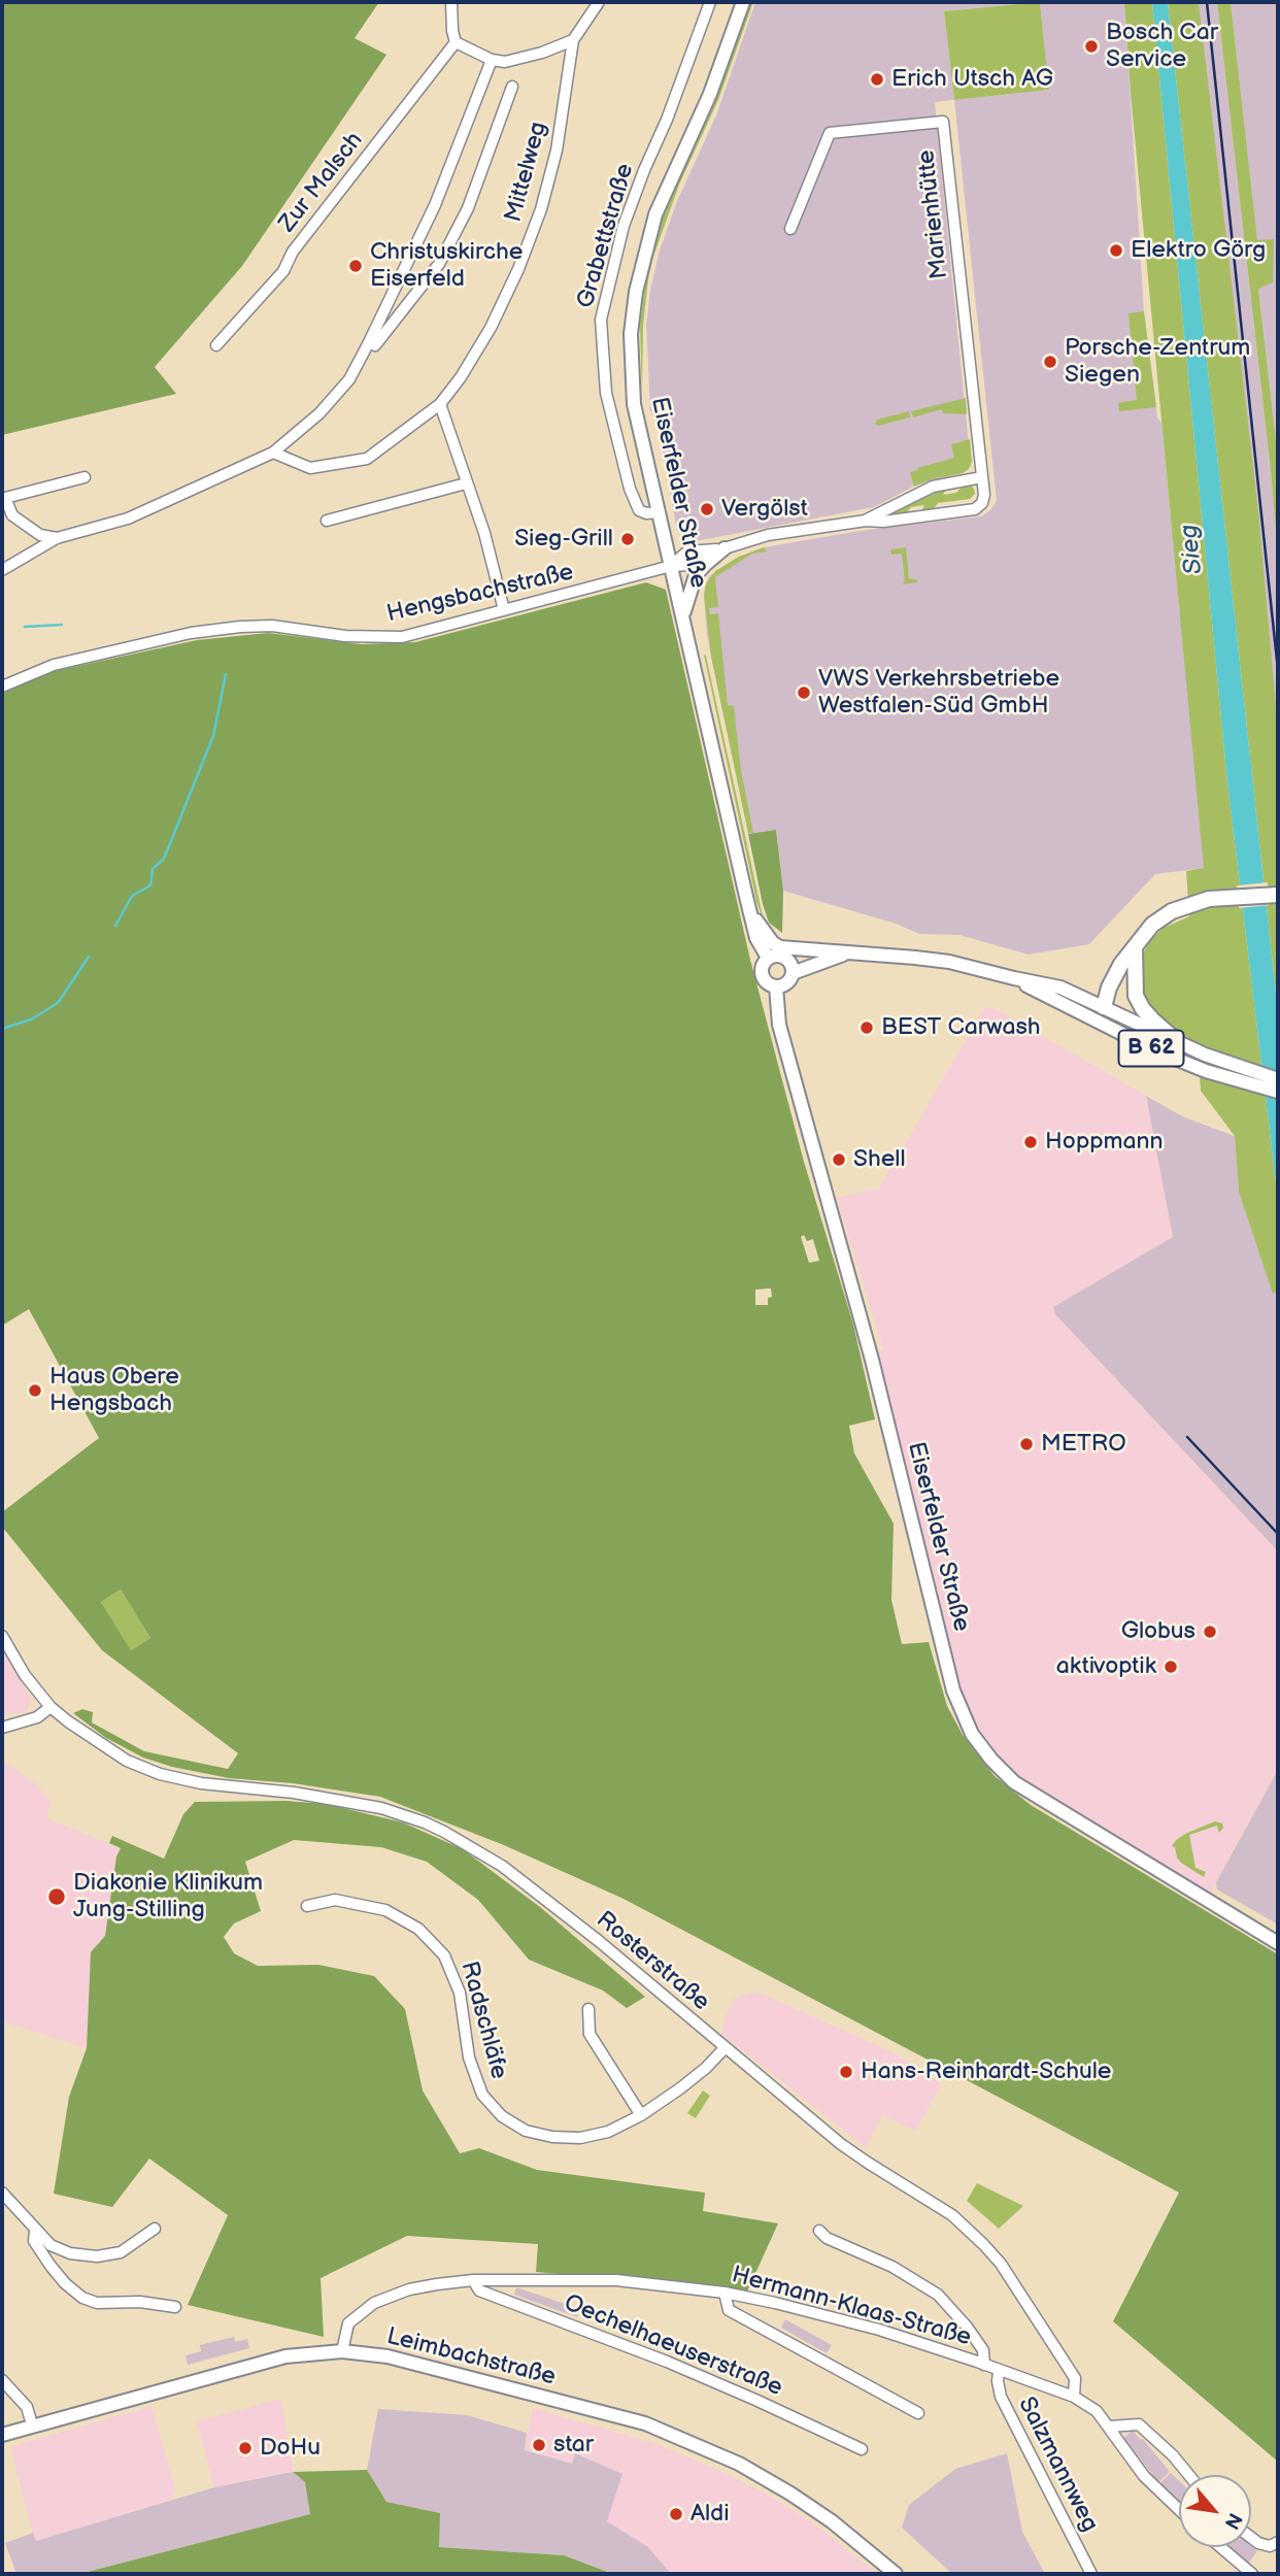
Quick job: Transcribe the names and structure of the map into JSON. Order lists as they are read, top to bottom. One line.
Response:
{"streets":{"highway":["B 62"],"main road":["Eiserfelder Straße","Leimbachstraße"],"street":["Mittelweg","Zur Malsch","Marienhütte","Grabettstraße","Hengsbachstraße","Rosterstraße","Radschläfe","Hermann-Klaas-Straße","Oechelhaeuserstraße","Salzmannweg"]},"crossings":[["Marienhütte","Eiserfelder Straße"],["Marienhütte","Hengsbachstraße"],["Grabettstraße","Eiserfelder Straße"],["Eiserfelder Straße","Hengsbachstraße"],["Rosterstraße","Radschläfe"],["Rosterstraße","Hermann-Klaas-Straße"],["Hermann-Klaas-Straße","Oechelhaeuserstraße"],["Hermann-Klaas-Straße","Leimbachstraße"],["Hermann-Klaas-Straße","Salzmannweg"]],"water":["Sieg"],"places":["Bosch Car Service","Erich Utsch AG","Elektro Görg","Christuskirche Eiserfeld","Porsche-Zentrum Siegen","Vergölst","Sieg-Grill","VWS Verkehrsbetriebe Westfalen-Süd GmbH","BEST Carwash","Hoppmann","Shell","Haus Obere Hengsbach","METRO","Globus","aktivoptik","Diakonie Klinikum Jung-Stilling","Hans-Reinhardt-Schule","star","DoHu","Aldi"],"north":"bottom right"}
